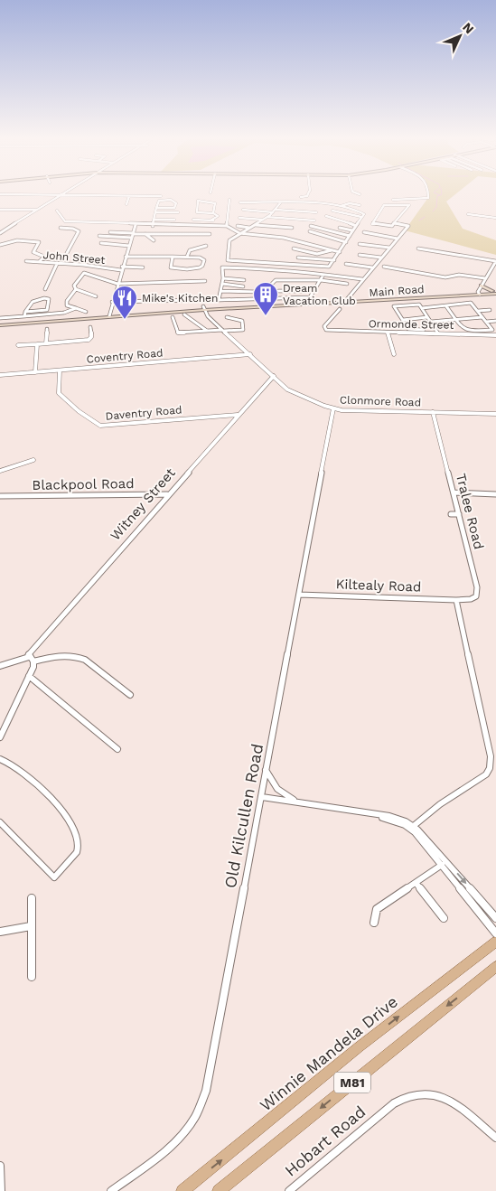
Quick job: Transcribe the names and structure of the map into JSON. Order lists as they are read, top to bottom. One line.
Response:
{"streets":{"main road":["Winnie Mandela Drive","M81"],"street":["John Street","Main Road","Ormonde Street","Coventry Road","Clonmore Road","Daventry Road","Blackpool Road","Witney Street","Tralee Road","Kiltealy Road","Old Kilcullen Road","Hobart Road"]},"crossings":[["Coventry Road","Daventry Road"],["Clonmore Road","Witney Street"],["Clonmore Road","Tralee Road"],["Clonmore Road","Old Kilcullen Road"],["Daventry Road","Witney Street"],["Blackpool Road","Witney Street"],["Tralee Road","Kiltealy Road"],["Kiltealy Road","Old Kilcullen Road"]],"places":{"building":["Dream Vacation Club"],"restaurant":["Mike's Kitchen"]},"north":"top right"}
